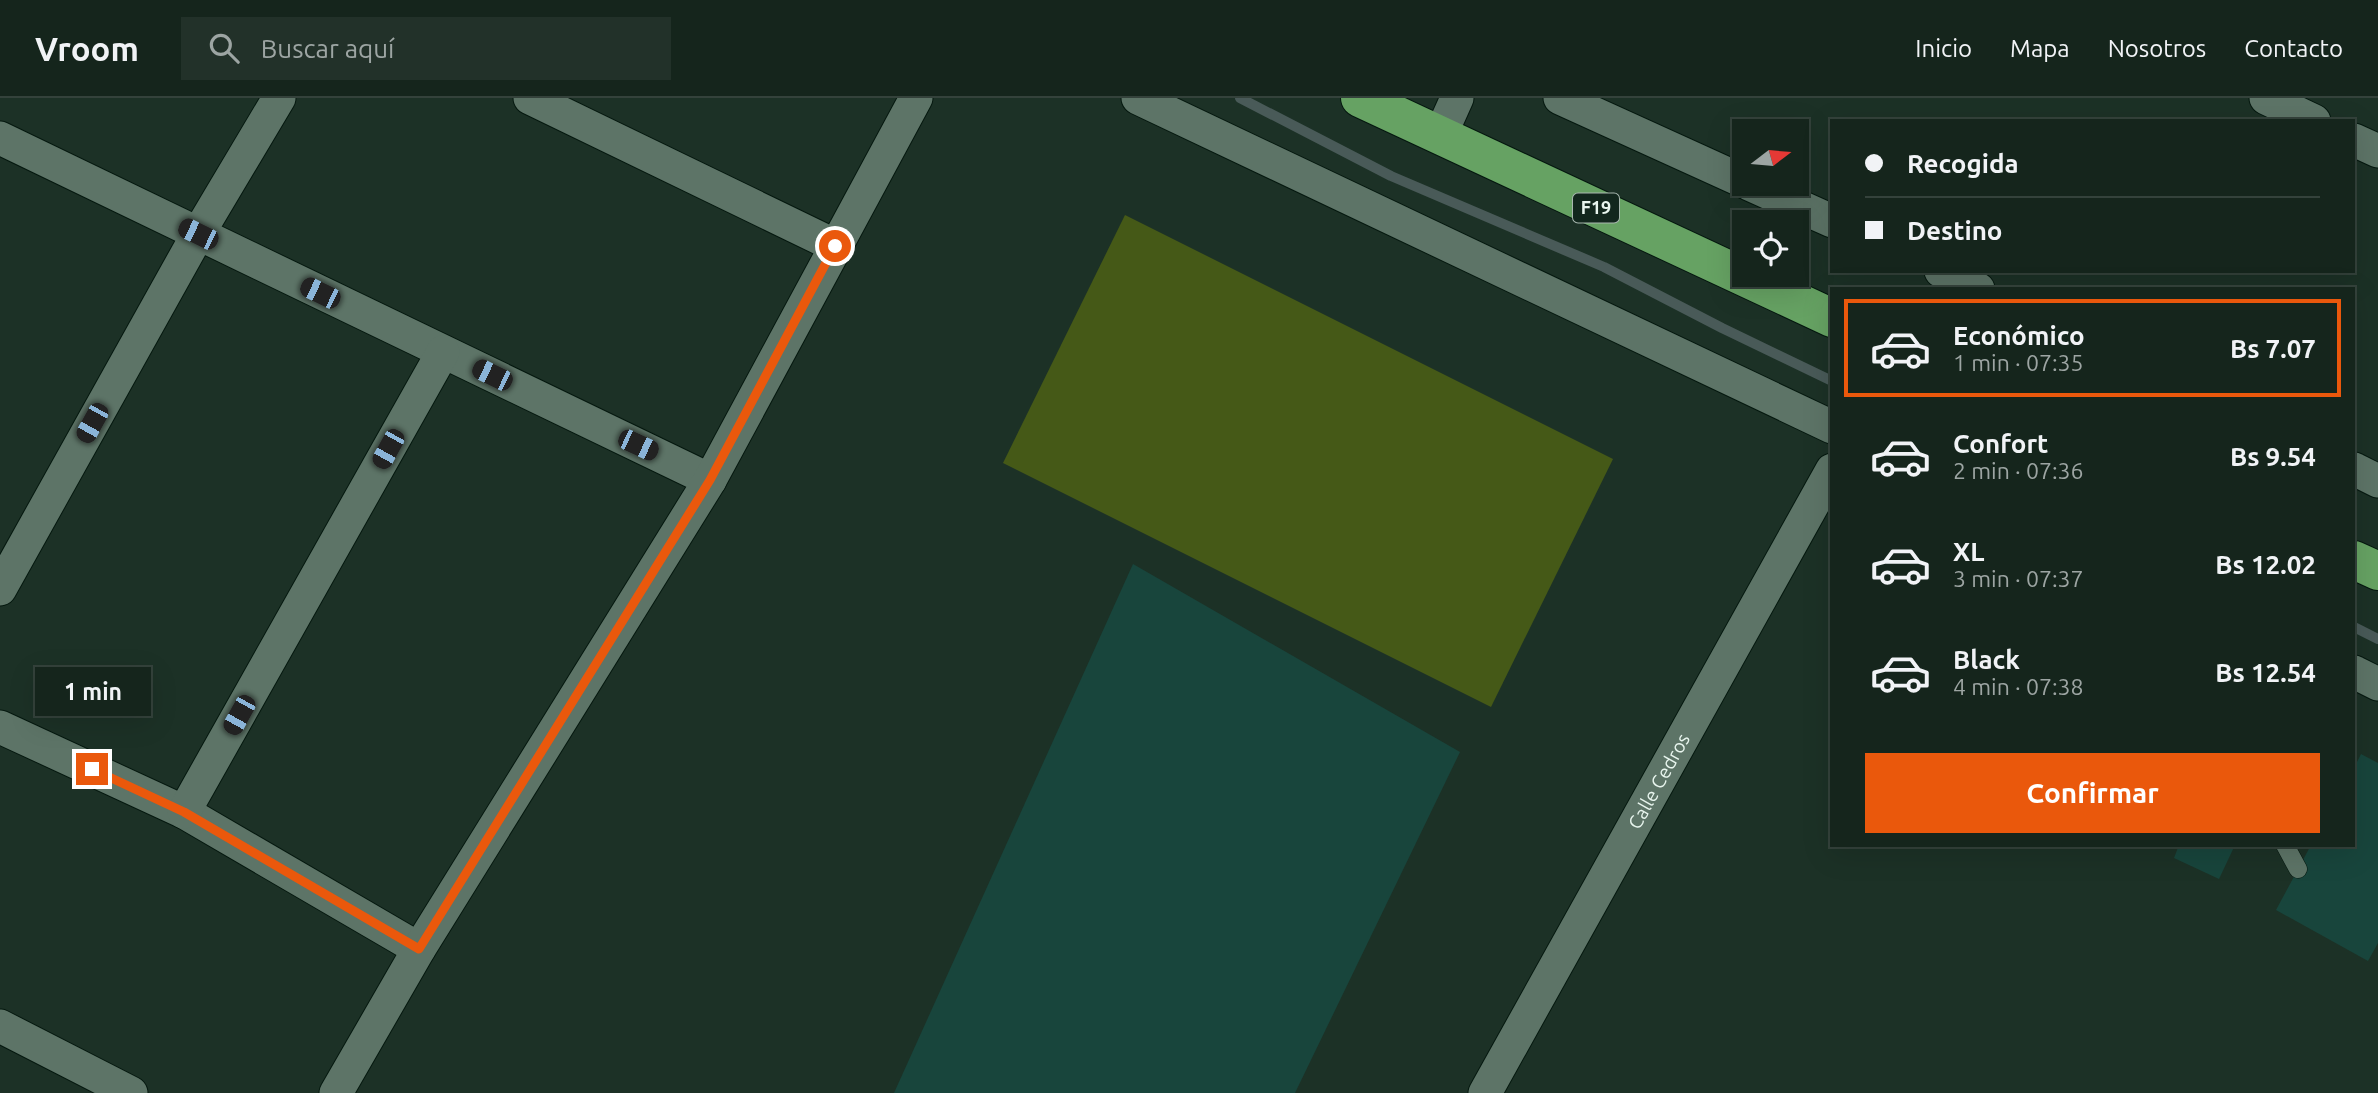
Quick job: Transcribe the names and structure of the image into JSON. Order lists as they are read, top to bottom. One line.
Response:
{"streets":{"highway":["F19"],"street":["Calle Cedros"]},"north":"right","page":{"header":"Vroom","search":"Buscar aquí","nav":["Inicio","Mapa","Nosotros","Contacto"],"banner":["Recogida","Destino"],"list":[{"name":"Económico","note":"1 min · 07:35","value":"Bs 7.07"},{"name":"Confort","note":"2 min · 07:36","value":"Bs 9.54"},{"name":"XL","note":"3 min · 07:37","value":"Bs 12.02"},{"name":"Black","note":"4 min · 07:38","value":"Bs 12.54"}],"bubble":"1 min","buttons":"Confirmar"}}
